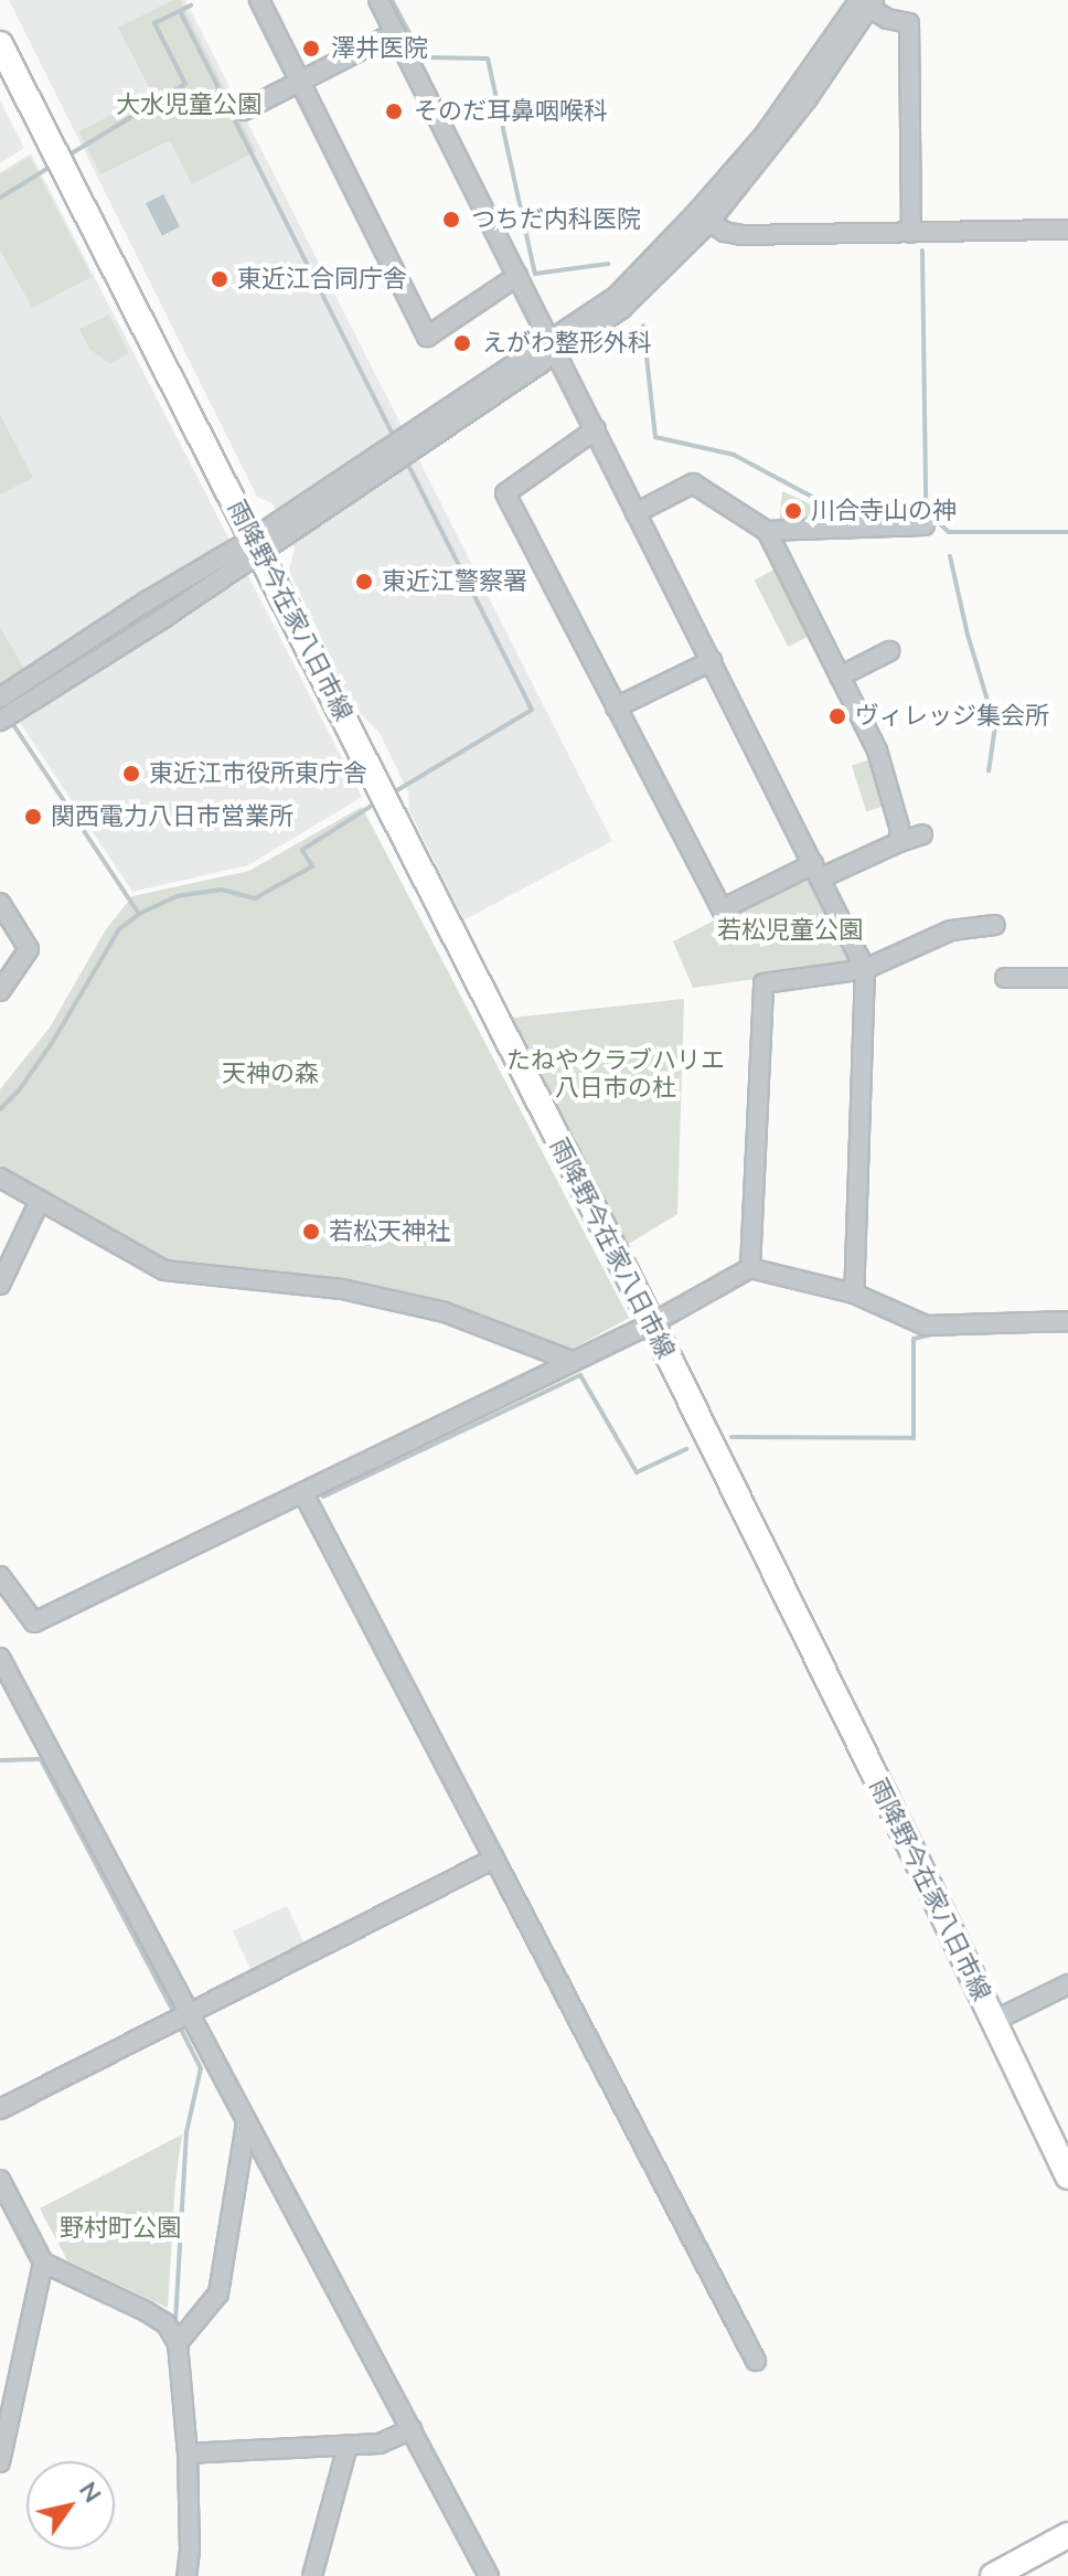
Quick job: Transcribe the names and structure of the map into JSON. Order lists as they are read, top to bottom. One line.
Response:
{"streets":{"main road":["雨降野今在家八日市線"]},"parks":["大水児童公園","若松児童公園","たねやクラブハリエ 八日市の杜","天神の森","野村町公園"],"places":["澤井医院","そのだ耳鼻咽喉科","つちだ内科医院","東近江合同庁舎","えがわ整形外科","川合寺山の神","東近江警察署","ヴィレッジ集会所","東近江市役所東庁舎","関西電力八日市営業所","若松天神社"],"north":"top right"}
